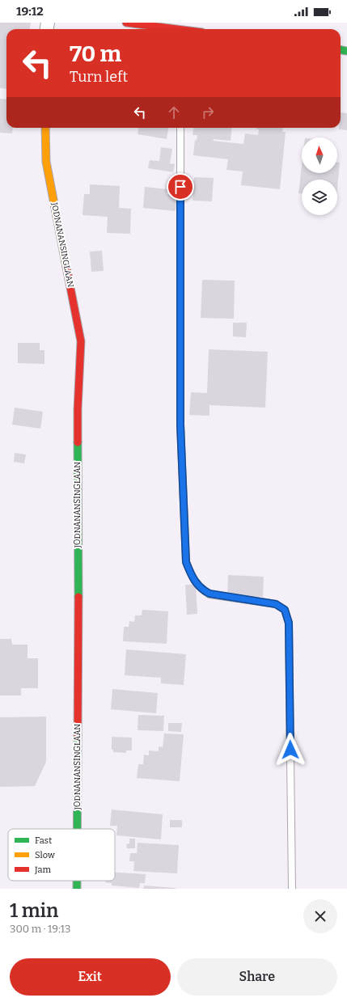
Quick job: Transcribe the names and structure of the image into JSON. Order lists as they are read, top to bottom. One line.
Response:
{"streets":{"street":["JODNANANSINGLAAN"]},"legend":["Fast","Slow","Jam"],"north":"top","page":{"status":"19:12","turn":["70 m","Turn left"],"heading":["1 min","300 m · 19:13"],"buttons":["Exit","Share"]}}
